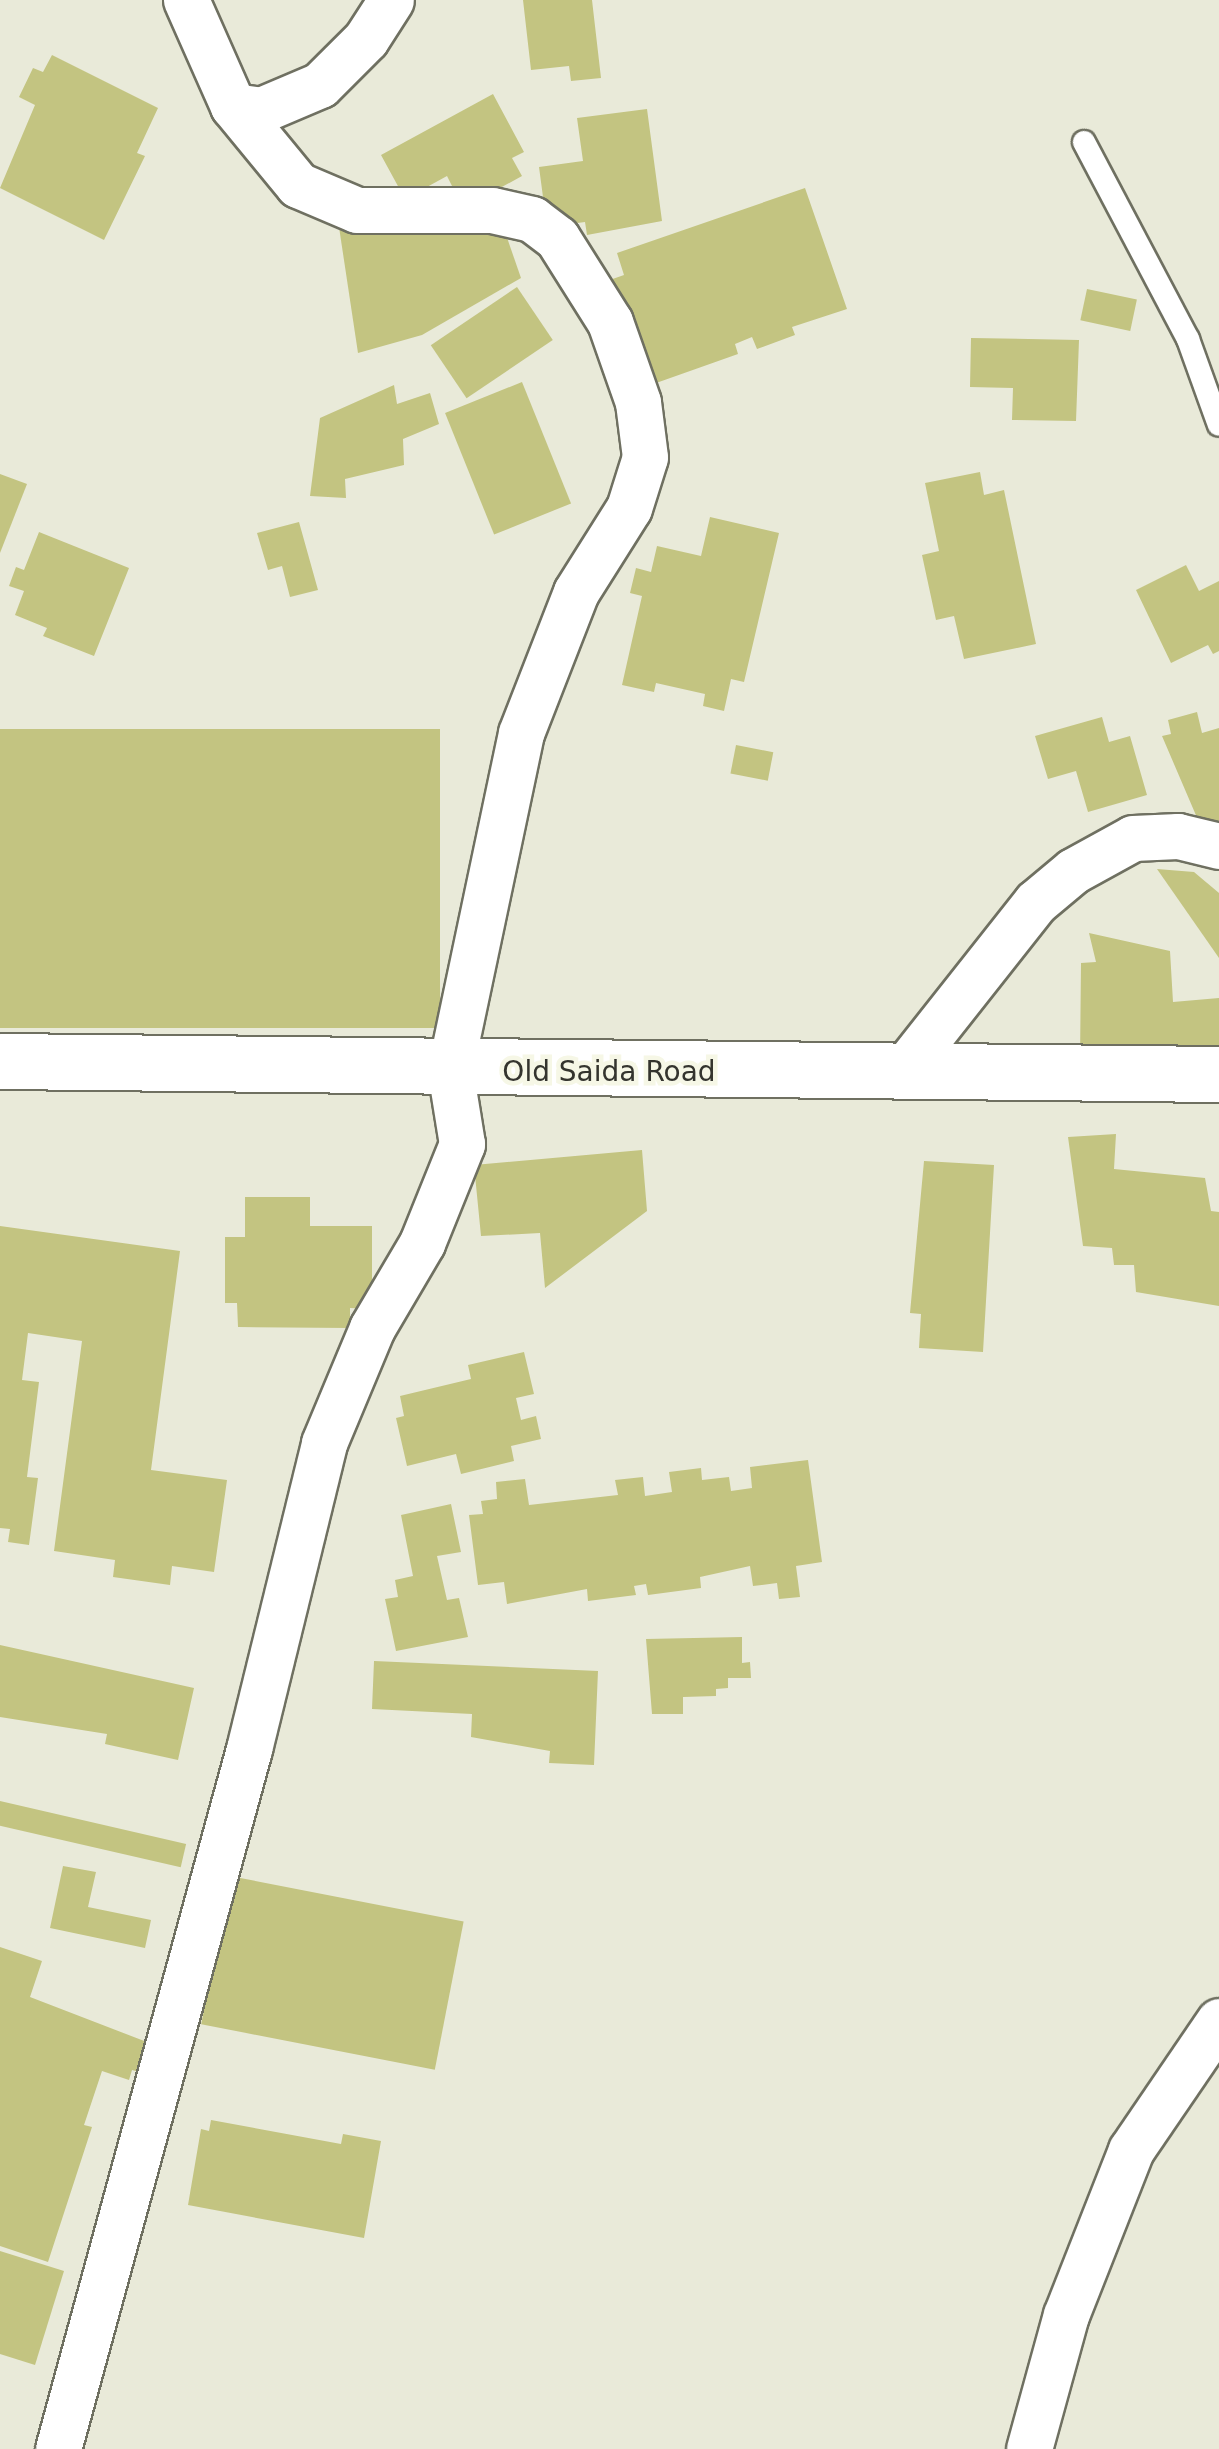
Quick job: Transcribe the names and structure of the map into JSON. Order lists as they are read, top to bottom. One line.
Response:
{"streets":{"highway":["Old Saida Road"]}}
